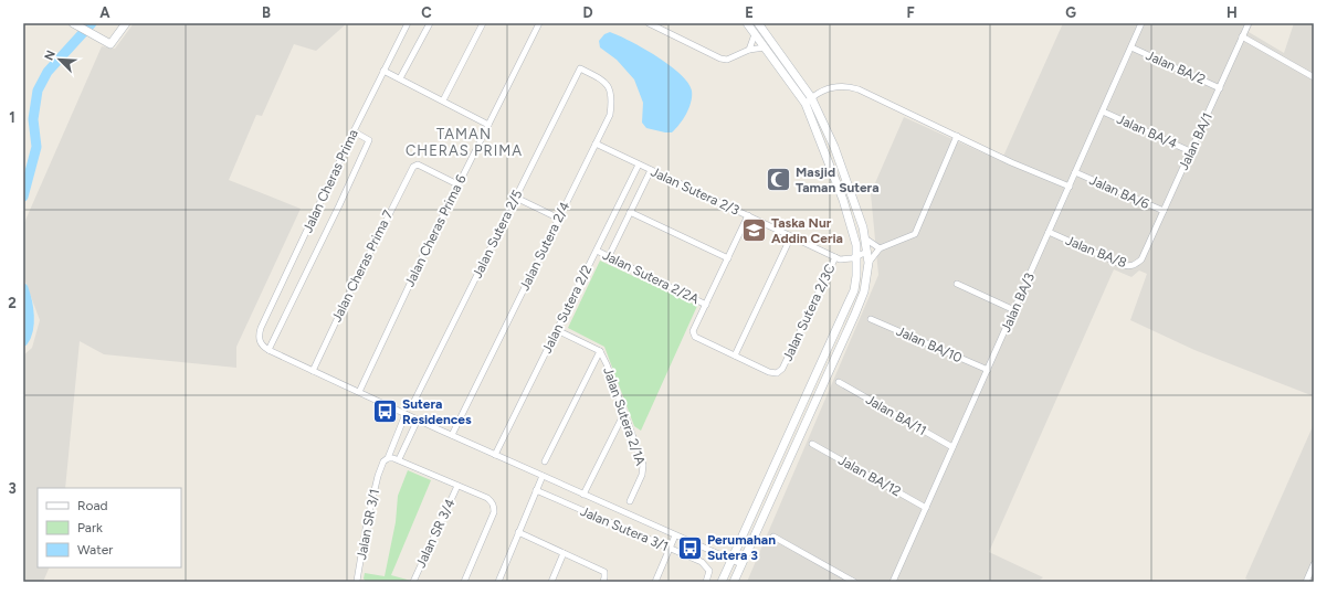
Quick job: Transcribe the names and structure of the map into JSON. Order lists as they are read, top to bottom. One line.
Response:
{"streets":{"street":["Jalan BA/2","Jalan BA/4","Jalan BA/1","Jalan Cheras Prima","Jalan Sutera 2/3","Jalan BA/6","Jalan Cheras Prima 6","Jalan Sutera 2/5","Jalan Sutera 2/4","Jalan BA/8","Jalan Cheras Prima 7","Jalan Sutera 2/2A","Jalan BA/3","Jalan Sutera 2/2","Jalan Sutera 2/3C","Jalan BA/10","Jalan BA/11","Jalan Sutera 2/1A","Jalan BA/12","Jalan SR 3/1","Jalan Sutera 3/1","Jalan SR 3/4"]},"crossings":[["Jalan BA/2","Jalan BA/1"],["Jalan BA/2","Jalan BA/3"],["Jalan BA/4","Jalan BA/1"],["Jalan BA/4","Jalan BA/3"],["Jalan BA/1","Jalan BA/6"],["Jalan BA/1","Jalan BA/8"],["Jalan Sutera 2/3","Jalan Sutera 2/4"],["Jalan Sutera 2/3","Jalan Sutera 2/2"],["Jalan Sutera 2/3","Jalan Sutera 2/3C"],["Jalan BA/6","Jalan BA/3"],["Jalan Cheras Prima 6","Jalan Cheras Prima 7"],["Jalan Sutera 2/5","Jalan Sutera 2/4"],["Jalan BA/8","Jalan BA/3"],["Jalan Sutera 2/2A","Jalan Sutera 2/2"],["Jalan BA/3","Jalan BA/10"],["Jalan BA/3","Jalan BA/11"],["Jalan BA/3","Jalan BA/12"],["Jalan Sutera 2/2","Jalan Sutera 2/1A"]],"districts":["TAMAN CHERAS PRIMA"],"places":{"mosque":["Masjid Taman Sutera"],"school or university":["Taska Nur Addin Ceria"],"bus stop":["Sutera Residences","Perumahan Sutera 3"]},"legend":["Road","Park","Water"],"north":"top left","grid":{"columns":["A","B","C","D","E","F","G","H"],"rows":["1","2","3"]}}
